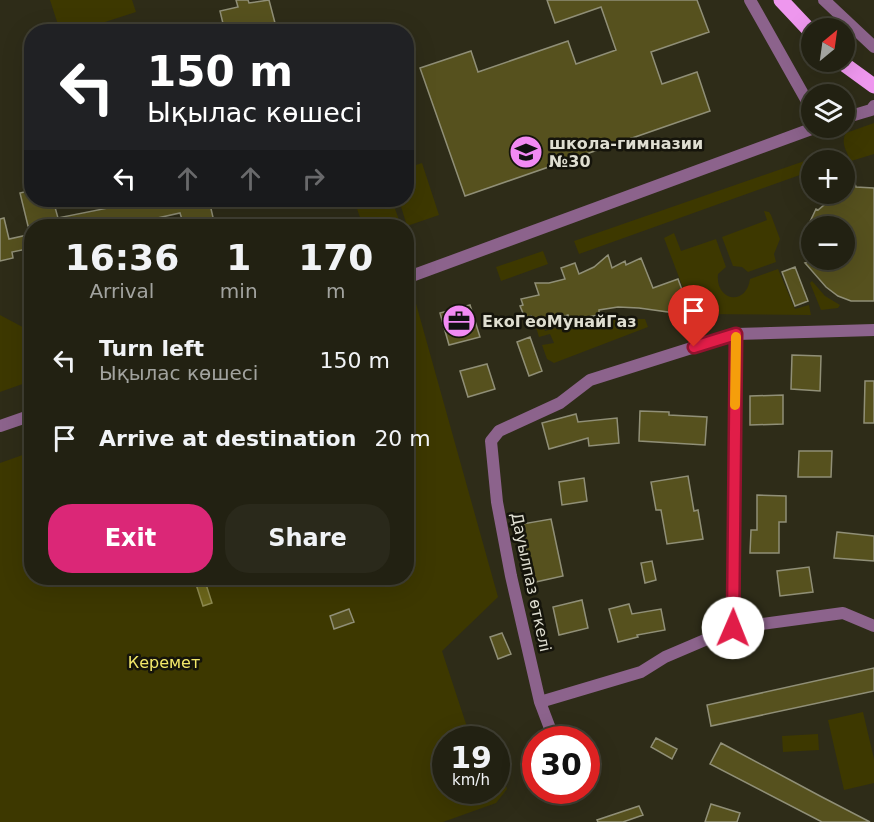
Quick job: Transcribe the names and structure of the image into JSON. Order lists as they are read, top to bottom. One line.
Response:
{"streets":{"street":["Дауылпаз өткелі"]},"parks":["Керемет"],"places":{"school or university":["школа-гимназии №30"],"office":["ЕкоГеоМунайГаз"]},"north":"top right","page":{"map_buttons":["+","−"],"turn":["150 m","Ықылас көшесі"],"eta":["16:36","Arrival","1","min","170","m"],"list":[{"name":"Turn left","note":"Ықылас көшесі","value":"150 m"},{"name":"Arrive at destination","value":"20 m"}],"buttons":["Exit","Share"],"speed":"19 km/h","limit":"30"}}
